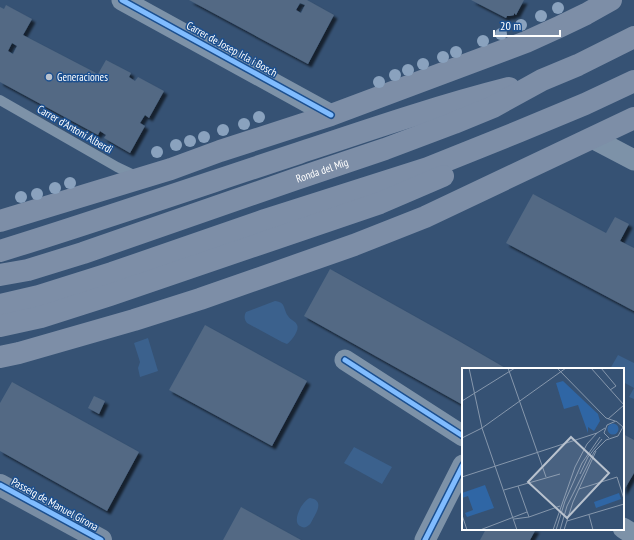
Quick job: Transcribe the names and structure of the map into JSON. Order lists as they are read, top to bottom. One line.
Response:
{"streets":{"main road":["Ronda del Mig"],"street":["Carrer de Josep Irla i Bosch","Passeig de Manuel Girona"],"lane":["Carrer d'Antoni Alberdi"]},"places":["Generaciones"],"scale_bar":"20 m"}
